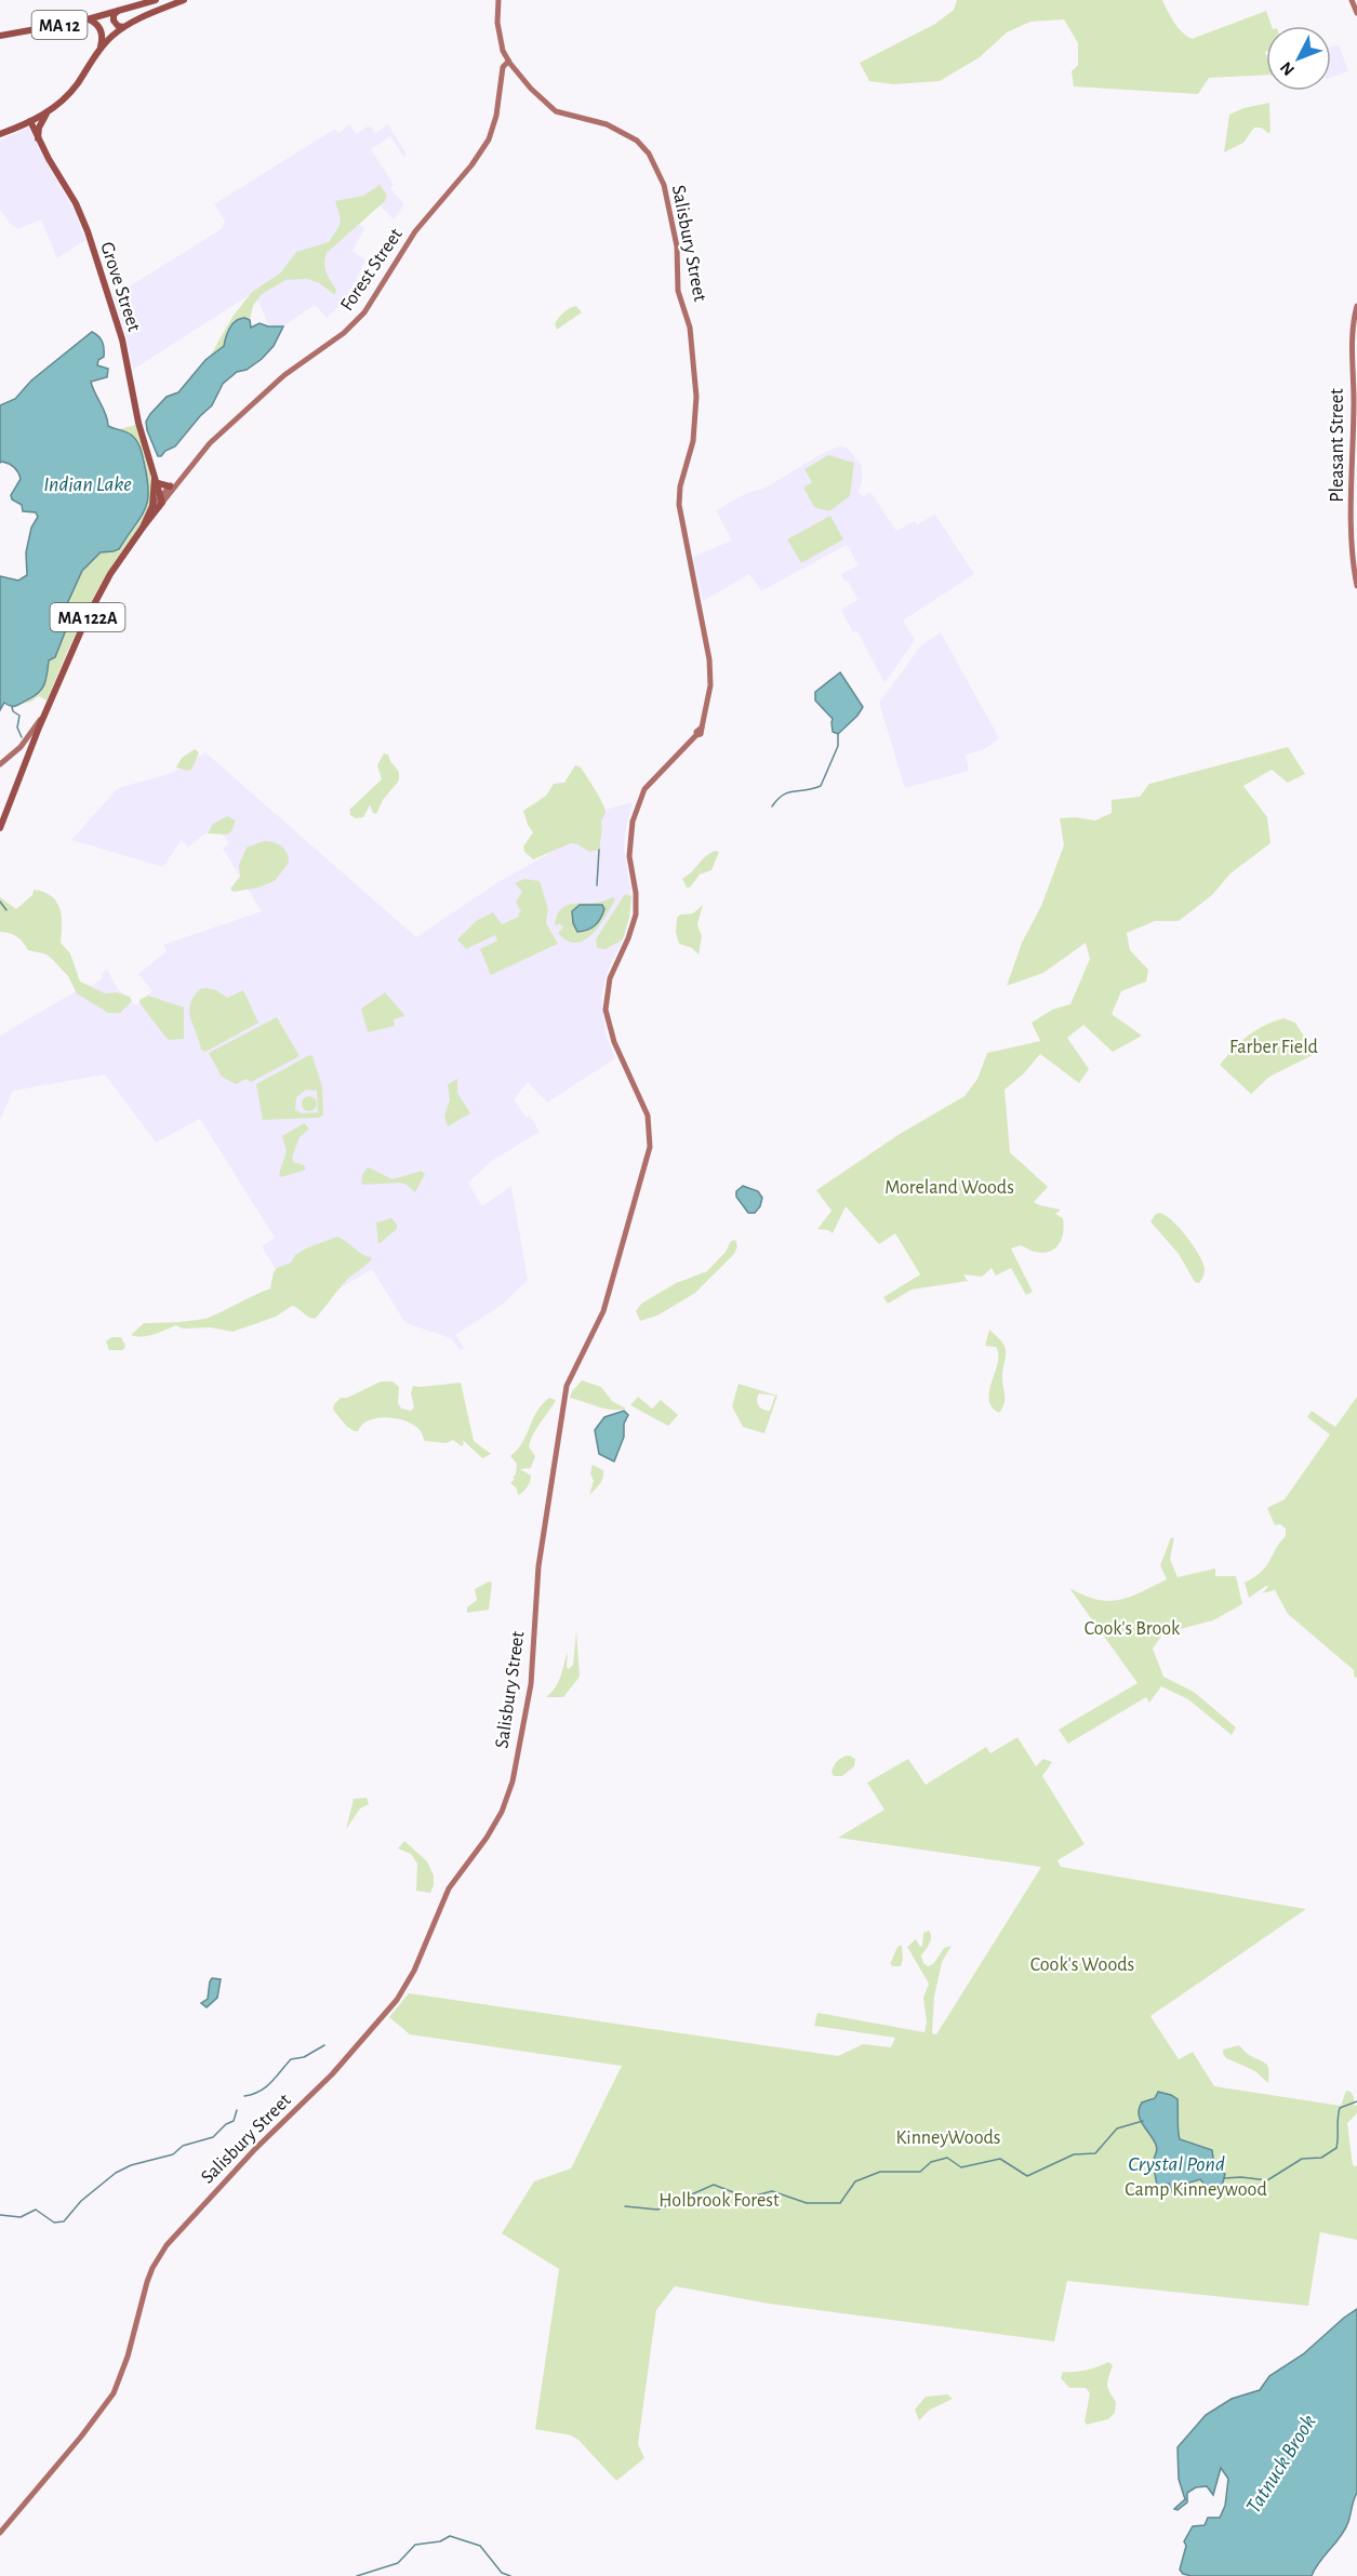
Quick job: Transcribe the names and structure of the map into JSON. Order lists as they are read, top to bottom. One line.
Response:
{"streets":{"main road":["MA 12","Salisbury Street","Forest Street","Grove Street","Pleasant Street","MA 122A"]},"crossings":[["MA 12","Grove Street"],["Salisbury Street","Forest Street"],["Forest Street","Grove Street"]],"water":["Indian Lake","Crystal Pond","Tatnuck Brook"],"parks":["Farber Field","Moreland Woods","Cook's Brook","Cook's Woods","KinneyWoods","Camp Kinneywood","Holbrook Forest"],"north":"bottom left"}
